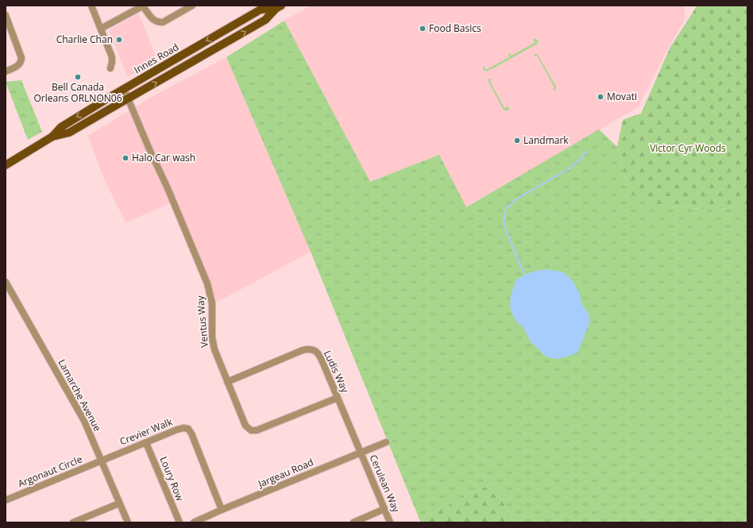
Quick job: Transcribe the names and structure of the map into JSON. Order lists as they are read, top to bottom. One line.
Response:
{"streets":{"main road":["Innes Road"],"street":["Ventus Way","Ludis Way","Lamarche Avenue","Crevier Walk","Argonaut Circle","Jargeau Road","Loury Row","Cerulean Way"]},"crossings":[["Innes Road","Ventus Way"],["Ventus Way","Ludis Way"],["Ludis Way","Jargeau Road"],["Ludis Way","Cerulean Way"],["Lamarche Avenue","Crevier Walk"],["Lamarche Avenue","Argonaut Circle"],["Crevier Walk","Argonaut Circle"],["Crevier Walk","Jargeau Road"],["Crevier Walk","Loury Row"],["Jargeau Road","Cerulean Way"]],"parks":["Victor Cyr Woods"],"places":["Food Basics","Charlie Chan","Bell Canada Orleans ORLNON06","Movati","Landmark","Halo Car wash"]}
